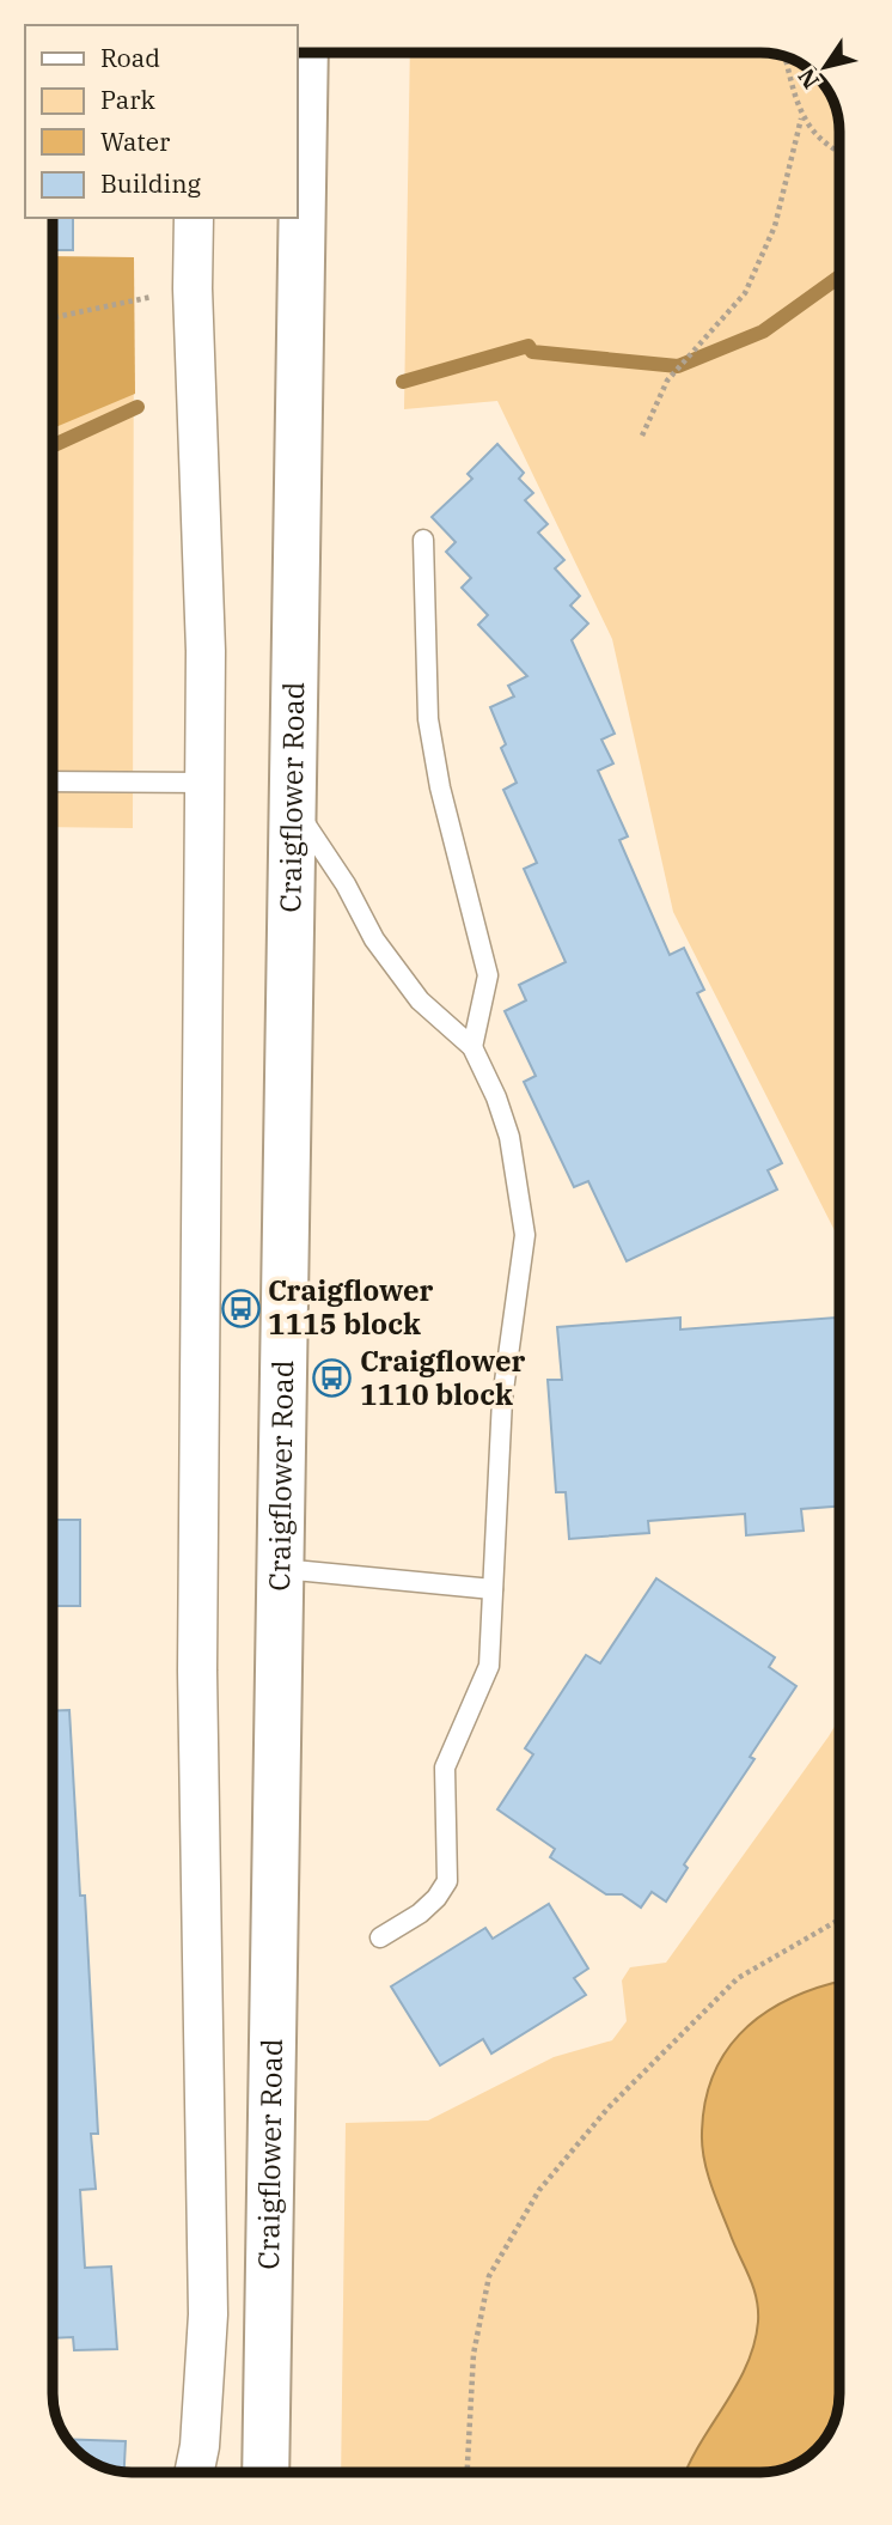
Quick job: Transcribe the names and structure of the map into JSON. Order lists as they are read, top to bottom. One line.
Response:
{"streets":{"main road":["Craigflower Road"]},"places":{"bus stop":["Craigflower 1115 block","Craigflower 1110 block"]},"legend":["Road","Park","Water","Building"],"north":"bottom left"}
